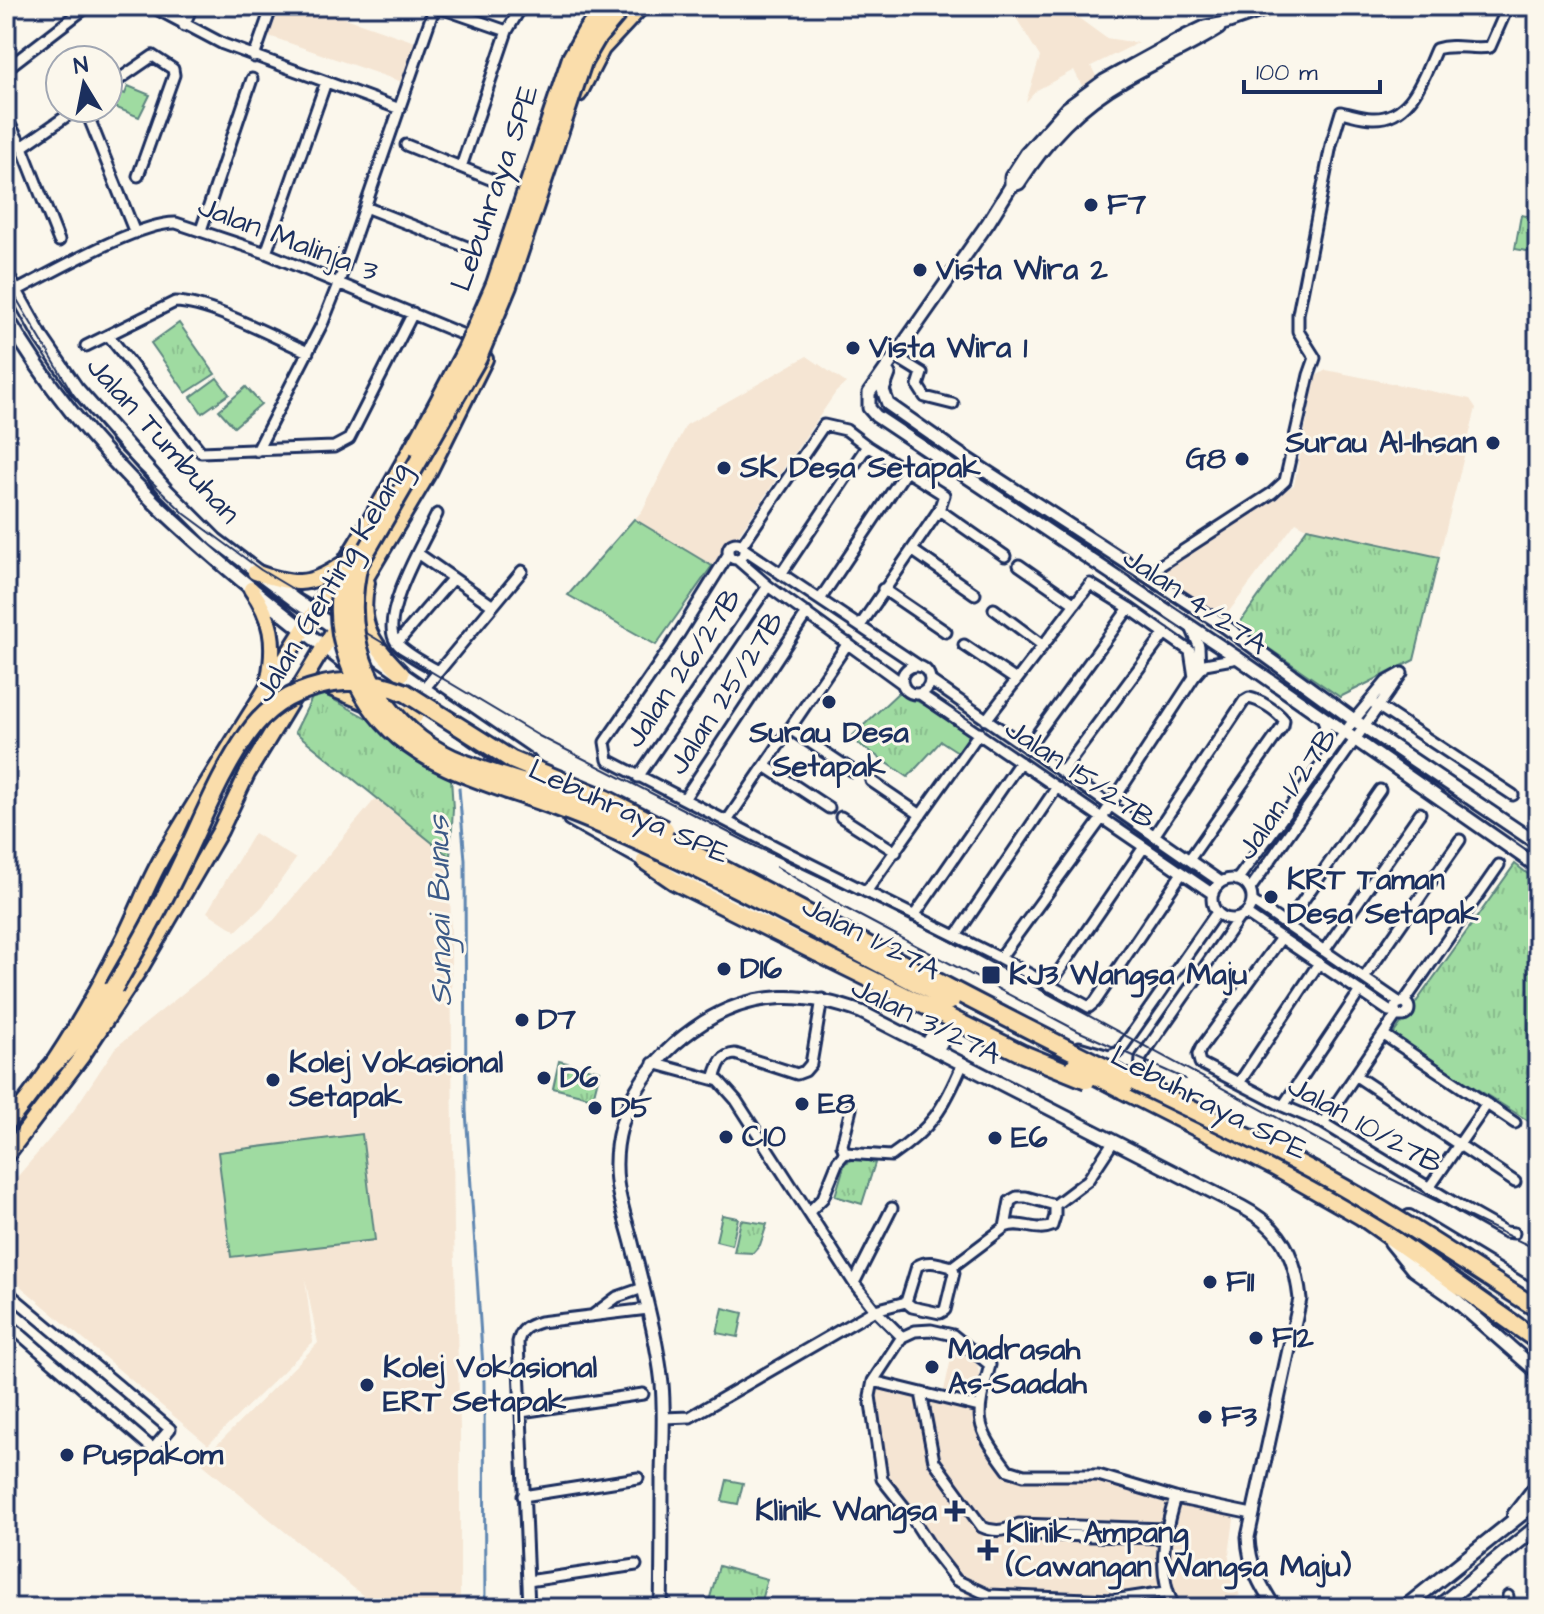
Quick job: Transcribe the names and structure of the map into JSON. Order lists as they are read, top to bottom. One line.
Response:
{"streets":{"highway":["Lebuhraya SPE"],"main road":["Jalan Tumbuhan","Jalan Genting Kelang","Jalan 1/27A"],"street":["Jalan Malinja 3","Jalan 4/27A","Jalan 26/27B","Jalan 25/27B","Jalan 15/27B","Jalan 1/27B","Jalan 3/27A","Jalan 10/27B"]},"crossings":[["Lebuhraya SPE","Jalan Genting Kelang"],["Lebuhraya SPE","Jalan 1/27A"],["Jalan Malinja 3","Jalan Tumbuhan"],["Jalan Malinja 3","Jalan Genting Kelang"],["Jalan Tumbuhan","Jalan Genting Kelang"],["Jalan Tumbuhan","Jalan 1/27A"],["Jalan Genting Kelang","Jalan 1/27A"],["Jalan 4/27A","Jalan 1/27B"],["Jalan 15/27B","Jalan 1/27B"]],"water":["Sungai Bunus"],"places":{"other":["F7","Vista Wira 2","Vista Wira 1","Surau Al-Ihsan","G8","SK Desa Setapak","Surau Desa Setapak","KRT Taman Desa Setapak","D16","D7","D6","Kolej Vokasional Setapak","E8","D5","C10","E6","F11","F12","Madrasah As-Saadah","Kolej Vokasional ERT Setapak","F3","Puspakom"],"transit":["KJ3 Wangsa Maju"],"health":["Klinik Wangsa","Klinik Ampang (Cawangan Wangsa Maju)"]},"scale_bar":"100 m","north":"top"}
